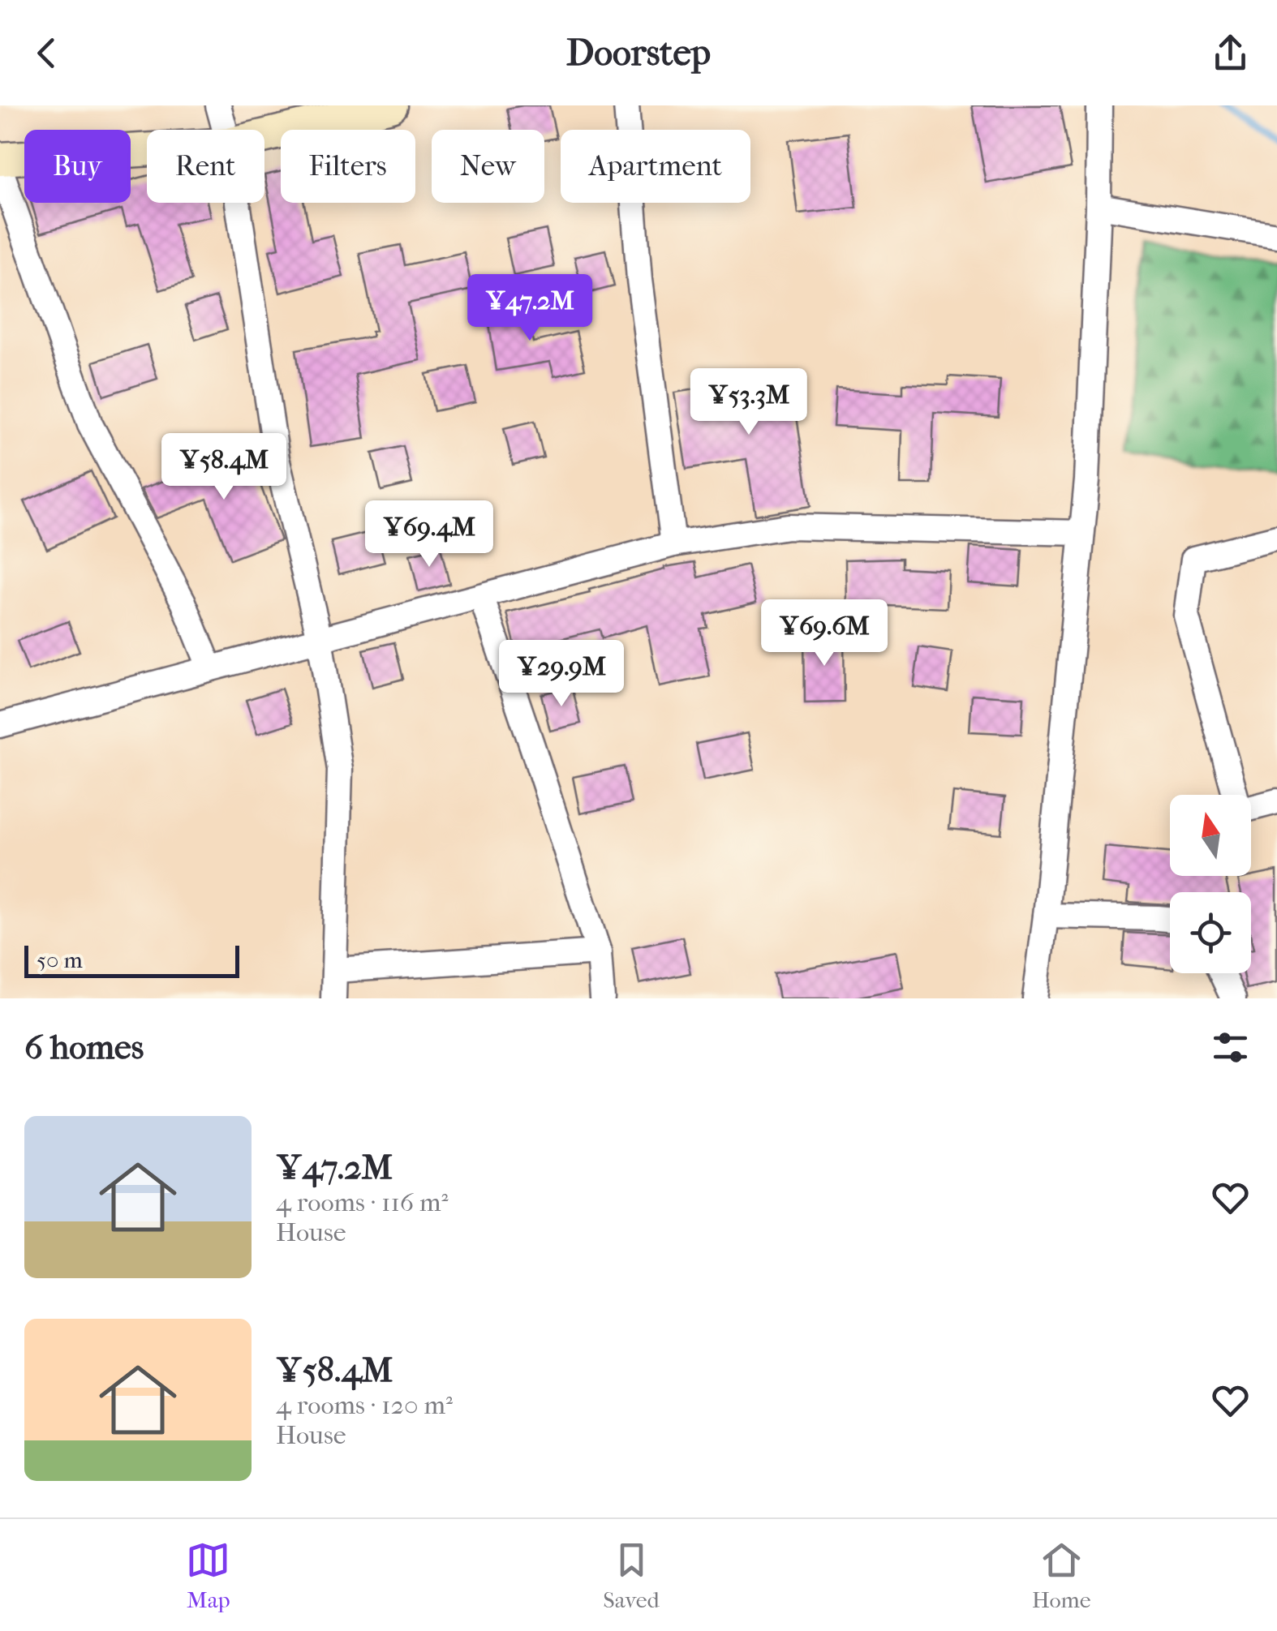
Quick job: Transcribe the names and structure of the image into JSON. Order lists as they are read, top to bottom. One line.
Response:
{"scale_bar":"50 m","north":"top","page":{"header":"Doorstep","chip":["Buy","Rent","Filters","New","Apartment"],"price":["¥47.2M","¥53.3M","¥58.4M","¥69.4M","¥69.6M","¥29.9M"],"scale":"50 m","heading":"6 homes","list":[{"name":"¥47.2M","note":"4 rooms · 116 m² · House"},{"name":"¥58.4M","note":"4 rooms · 120 m² · House"}],"tabs":["Map","Saved","Home"]}}
